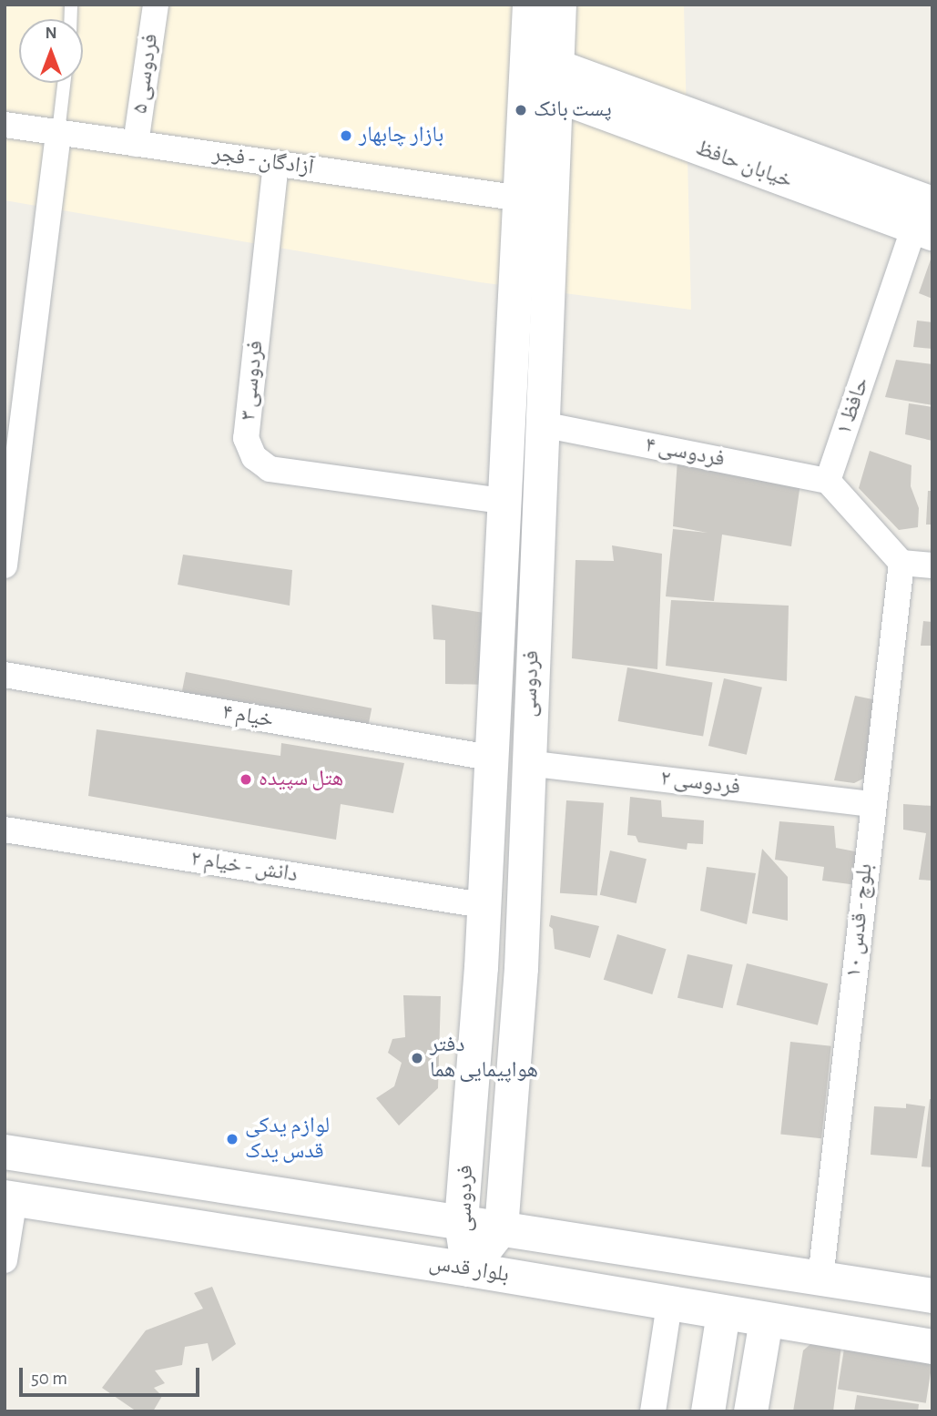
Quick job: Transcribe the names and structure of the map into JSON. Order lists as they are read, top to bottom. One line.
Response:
{"streets":{"main road":["خیابان حافظ","بلوار قدس"],"street":["فردوسی ۵","آزادگان - فجر","فردوسی ۳","حافظ ۱","فردوسی ۴","فردوسی","خیام ۴","فردوسی ۲","دانش - خیام ۲","بلوچ - قدس ۱۰"]},"crossings":[["فردوسی ۵","آزادگان - فجر"],["آزادگان - فجر","فردوسی ۳"],["آزادگان - فجر","فردوسی"],["خیابان حافظ","حافظ ۱"],["خیابان حافظ","فردوسی"],["فردوسی ۳","فردوسی"],["حافظ ۱","فردوسی ۴"],["فردوسی ۴","فردوسی"],["فردوسی","خیام ۴"],["فردوسی","فردوسی ۲"],["فردوسی","دانش - خیام ۲"],["فردوسی","بلوار قدس"],["فردوسی ۲","بلوچ - قدس ۱۰"],["بلوچ - قدس ۱۰","بلوار قدس"]],"places":["پست بانک","بازار چابهار","هتل سپیده","دفتر هواپیمایی هما","لوازم یدکی قدس یدک"],"scale_bar":"50 m","north":"top"}
